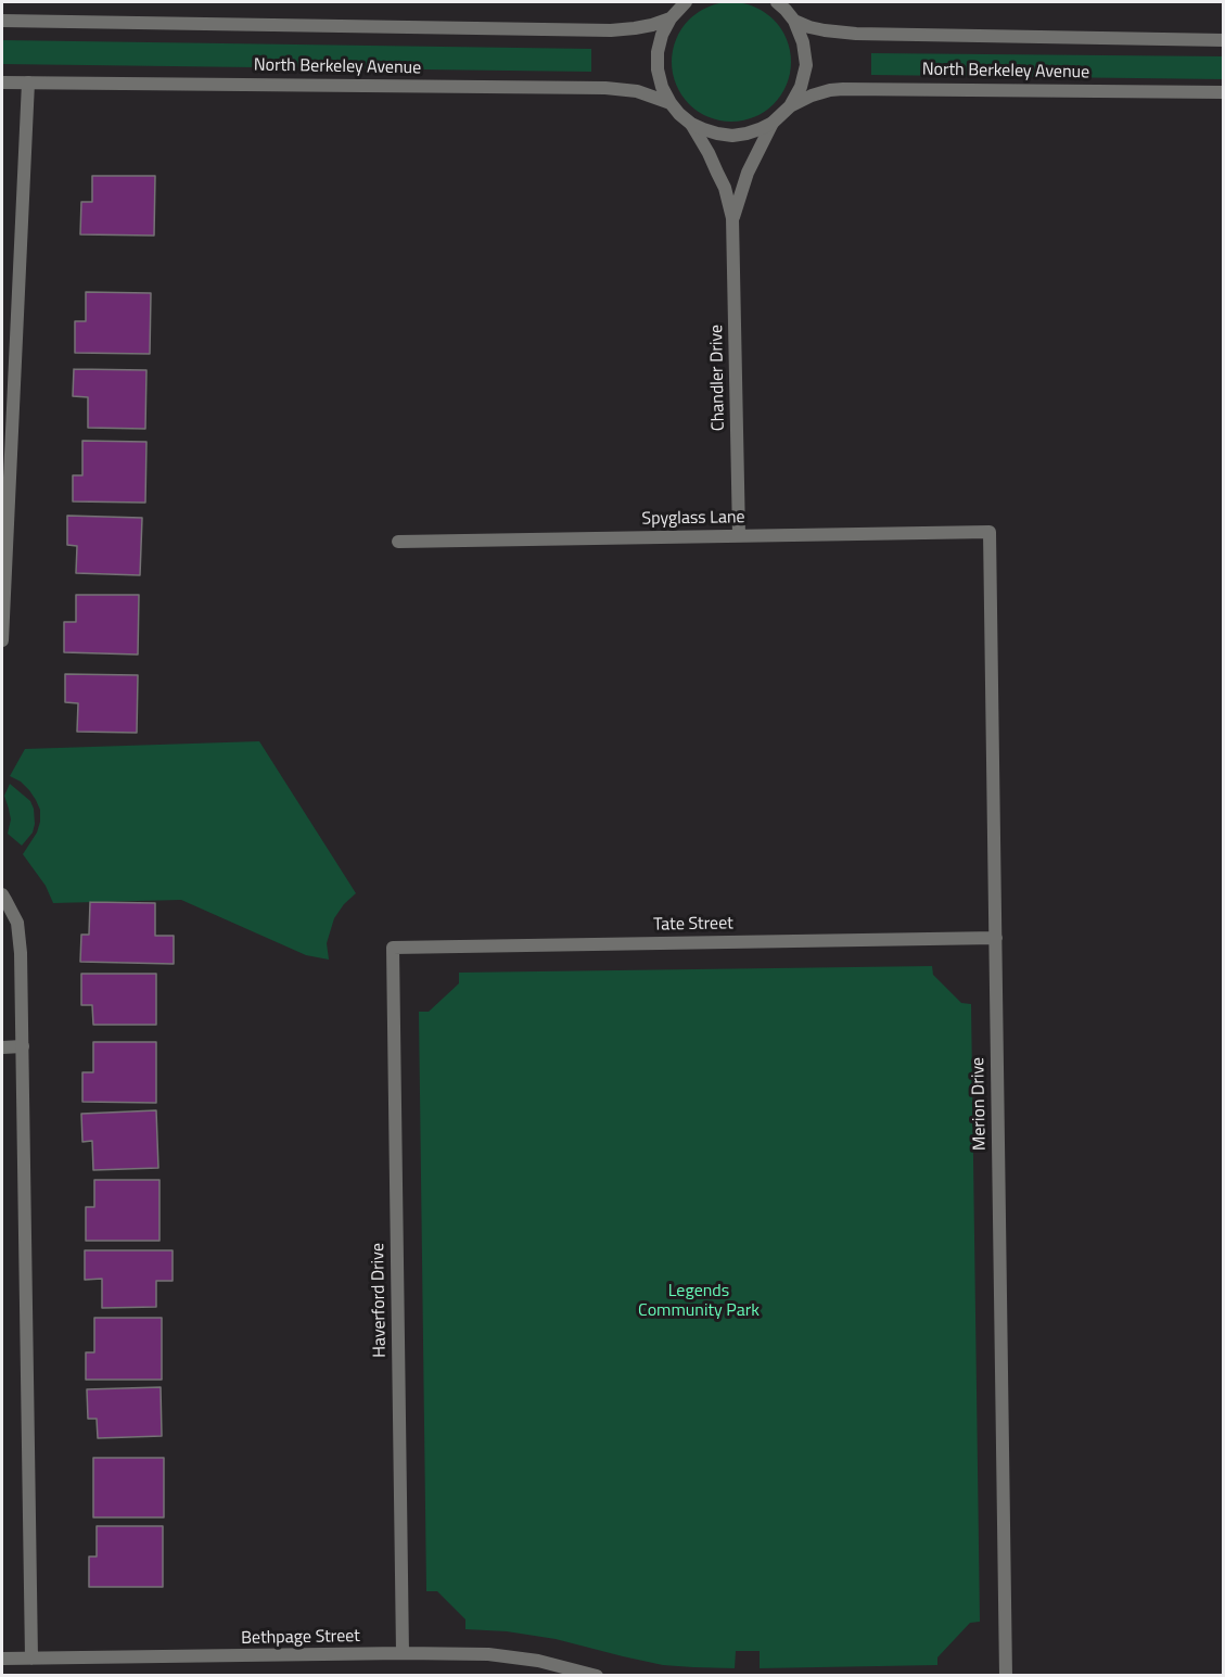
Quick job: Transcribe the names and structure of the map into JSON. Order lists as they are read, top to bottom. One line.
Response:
{"streets":{"street":["North Berkeley Avenue","Chandler Drive","Spyglass Lane","Tate Street","Merion Drive","Haverford Drive","Bethpage Street"]},"crossings":[["Chandler Drive","Spyglass Lane"],["Spyglass Lane","Merion Drive"],["Tate Street","Merion Drive"],["Tate Street","Haverford Drive"],["Haverford Drive","Bethpage Street"]],"parks":["Legends Community Park"]}
